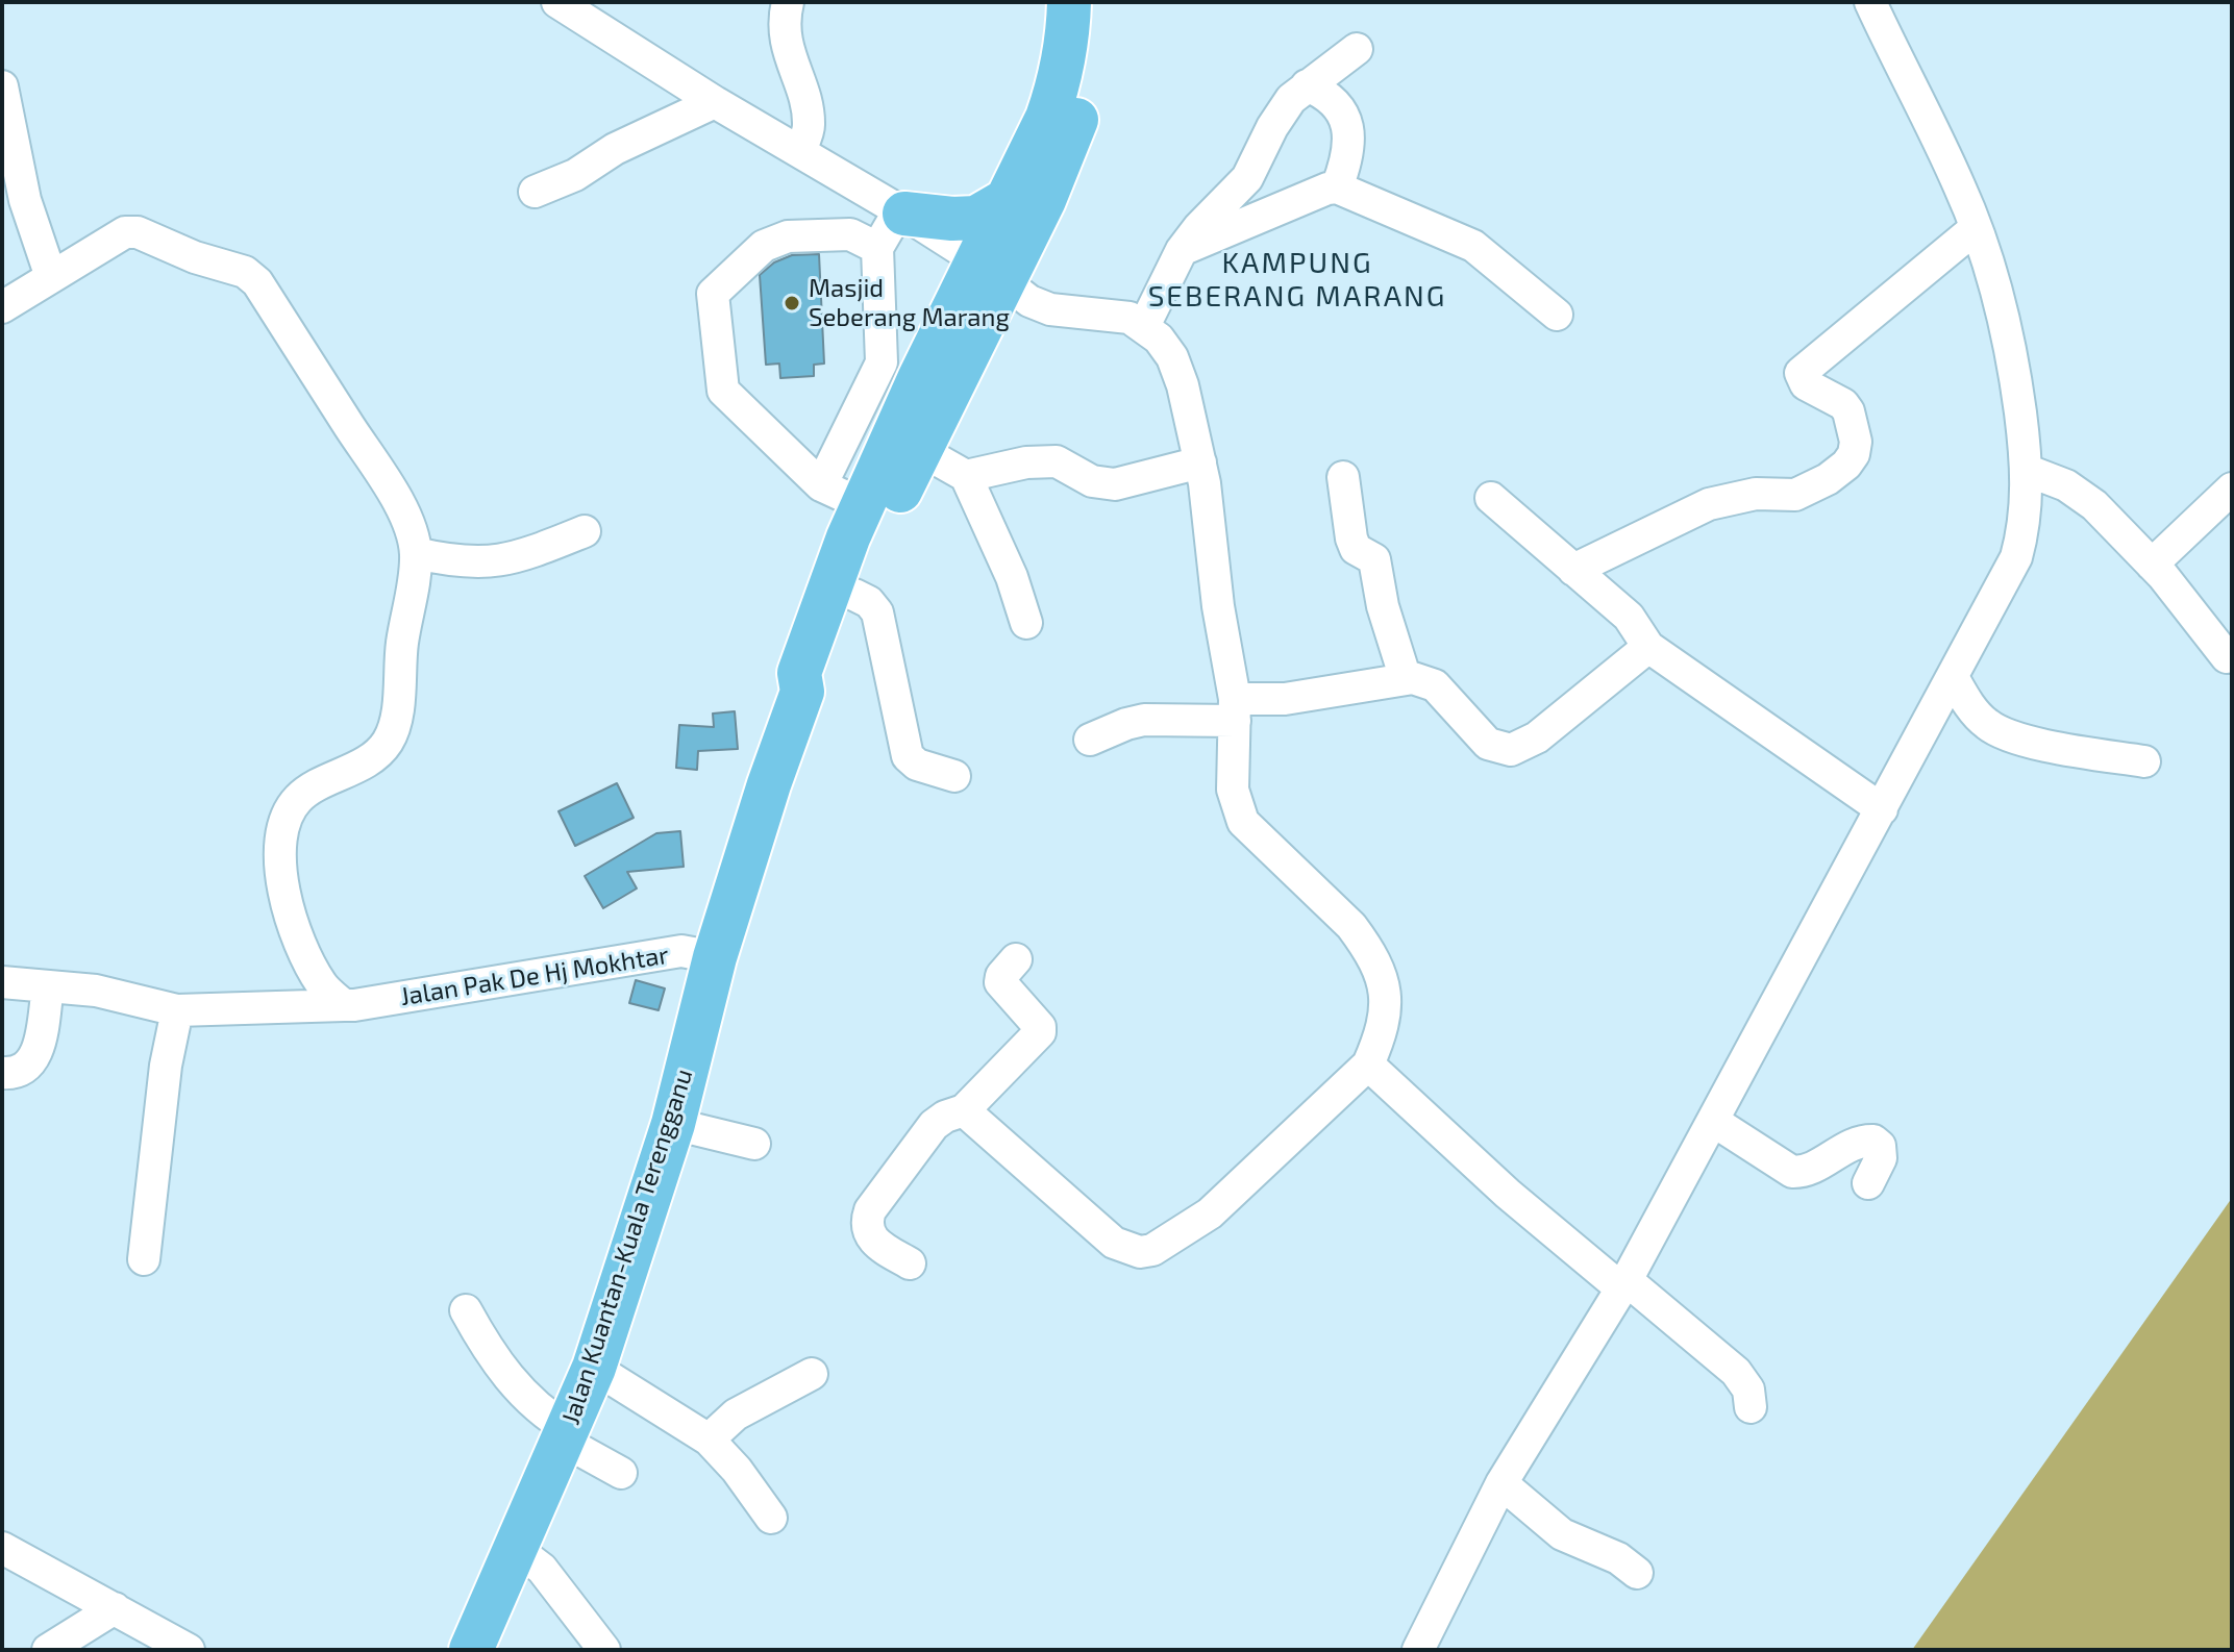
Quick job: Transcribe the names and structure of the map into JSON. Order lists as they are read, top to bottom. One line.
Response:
{"streets":{"highway":["Jalan Kuantan-Kuala Terengganu"],"street":["Jalan Pak De Hj Mokhtar"]},"crossings":[["Jalan Pak De Hj Mokhtar","Jalan Kuantan-Kuala Terengganu"]],"districts":["KAMPUNG SEBERANG MARANG"],"places":["Masjid Seberang Marang"]}
